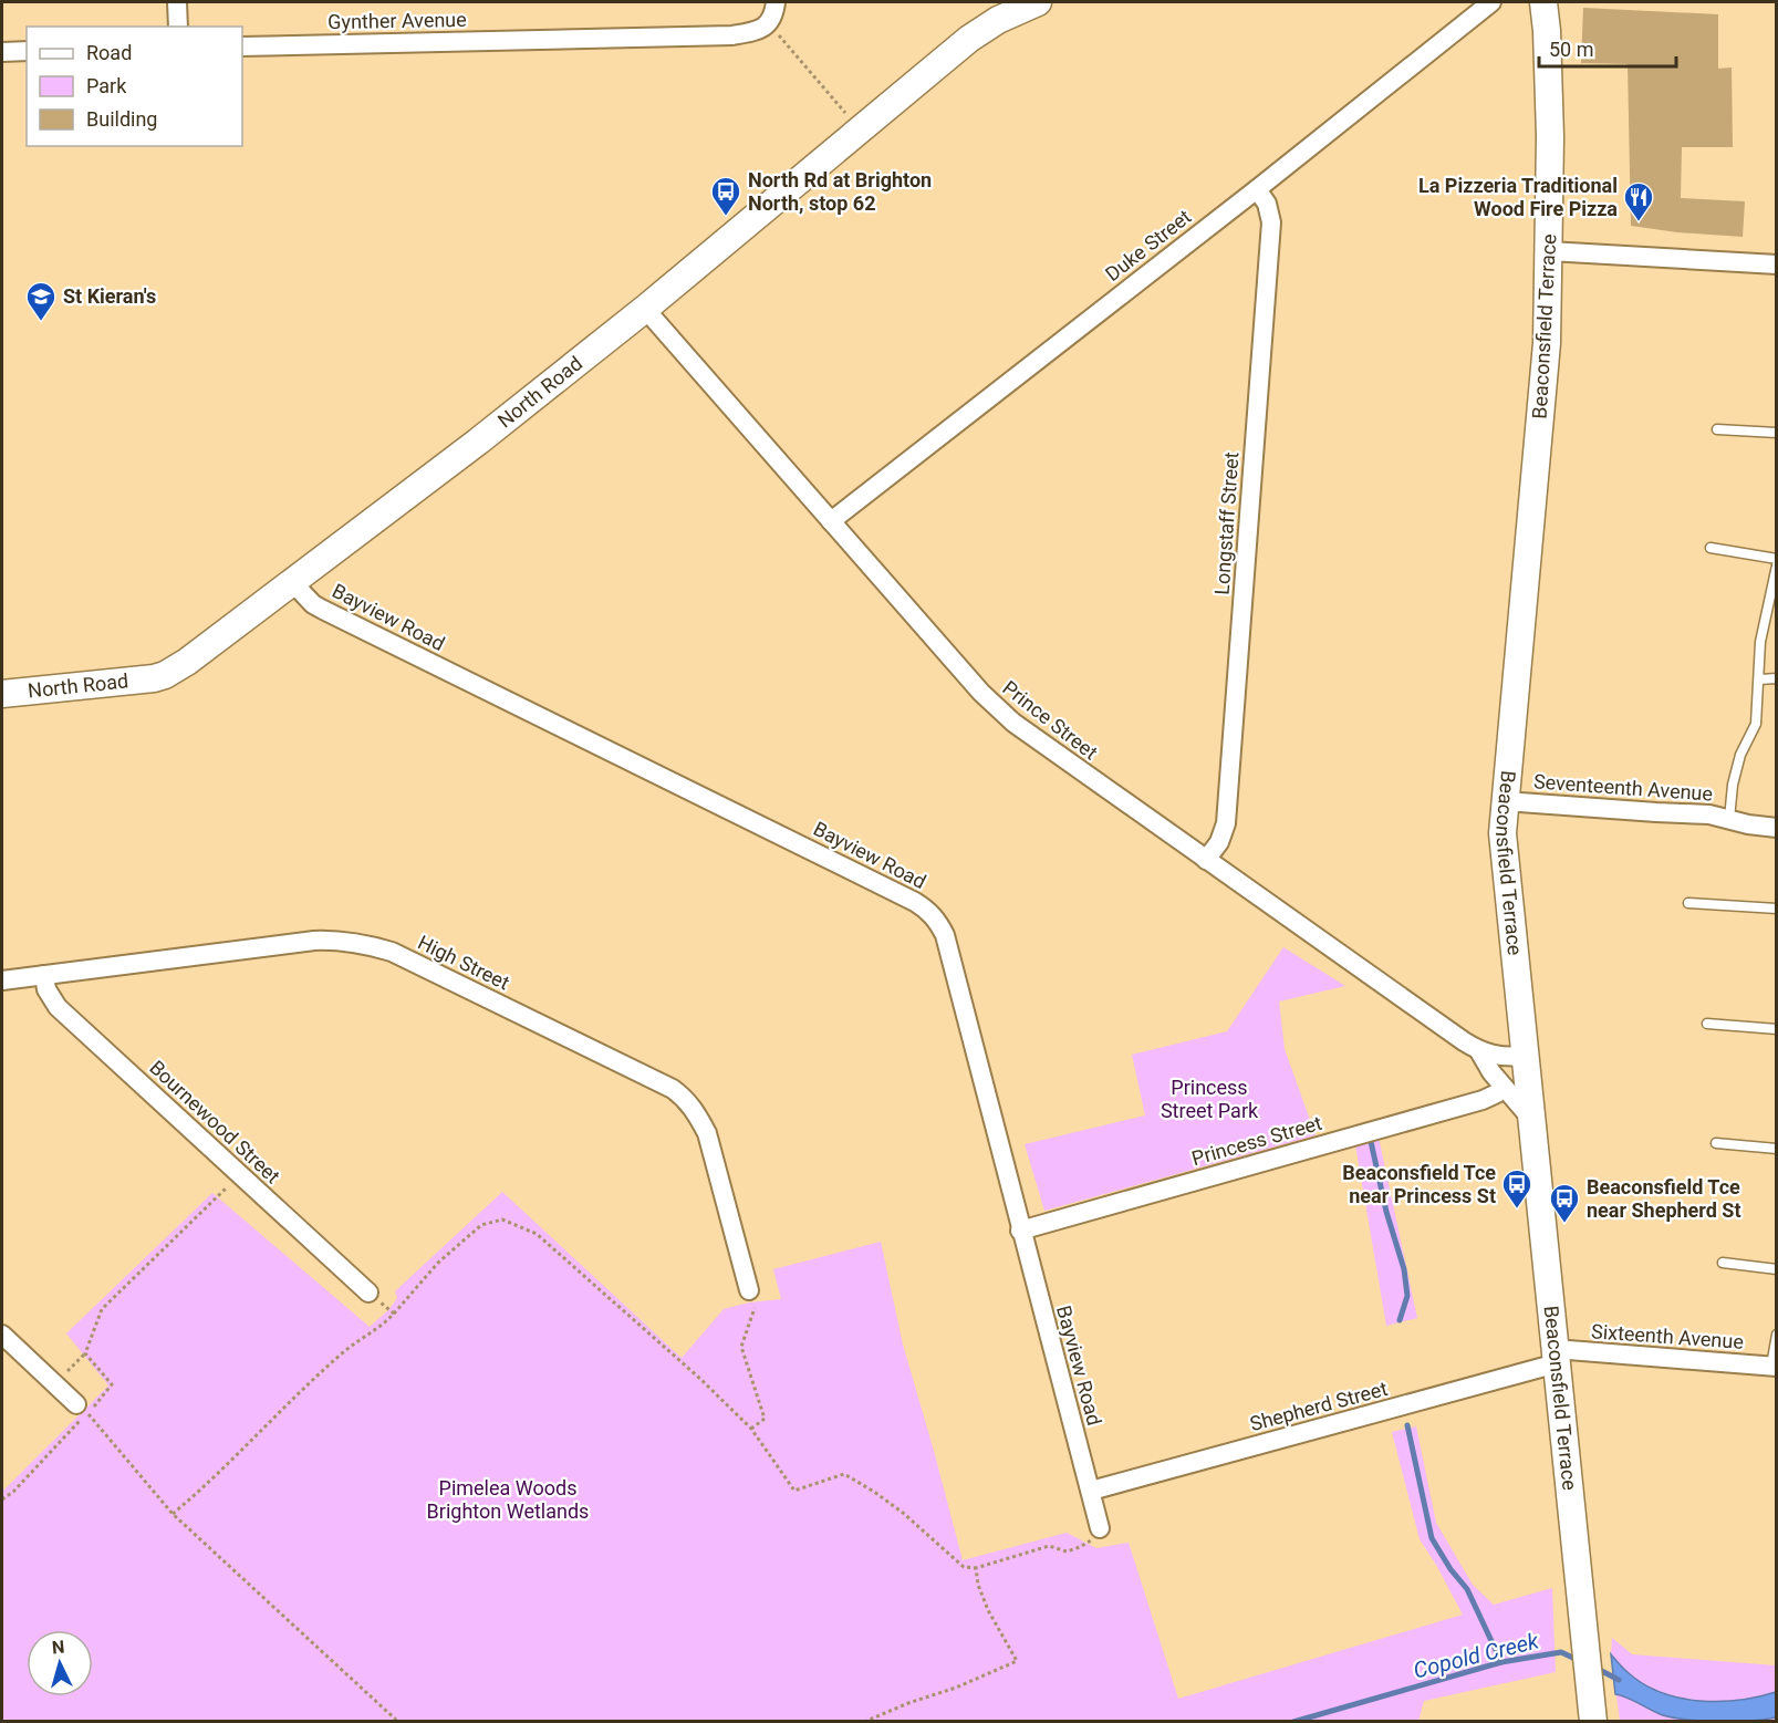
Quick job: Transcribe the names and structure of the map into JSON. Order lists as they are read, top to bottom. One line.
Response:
{"streets":{"main road":["Beaconsfield Terrace","North Road"],"street":["Gynther Avenue","Duke Street","Longstaff Street","Bayview Road","Prince Street","Seventeenth Avenue","High Street","Bournewood Street","Princess Street","Sixteenth Avenue","Shepherd Street"]},"crossings":[["Duke Street","Longstaff Street"],["Duke Street","Prince Street"],["Beaconsfield Terrace","Prince Street"],["Beaconsfield Terrace","Seventeenth Avenue"],["Beaconsfield Terrace","Sixteenth Avenue"],["Beaconsfield Terrace","Shepherd Street"],["North Road","Bayview Road"],["North Road","Prince Street"],["Longstaff Street","Prince Street"],["Bayview Road","Princess Street"],["Bayview Road","Shepherd Street"],["Prince Street","Princess Street"],["High Street","Bournewood Street"],["Sixteenth Avenue","Shepherd Street"]],"water":["Copold Creek"],"parks":["Princess Street Park","Pimelea Woods Brighton Wetlands"],"places":{"bus stop":["North Rd at Brighton North, stop 62","Beaconsfield Tce near Princess St","Beaconsfield Tce near Shepherd St"],"restaurant":["La Pizzeria Traditional Wood Fire Pizza"],"school or university":["St Kieran's"]},"legend":["Road","Park","Building"],"scale_bar":"50 m","north":"top"}
